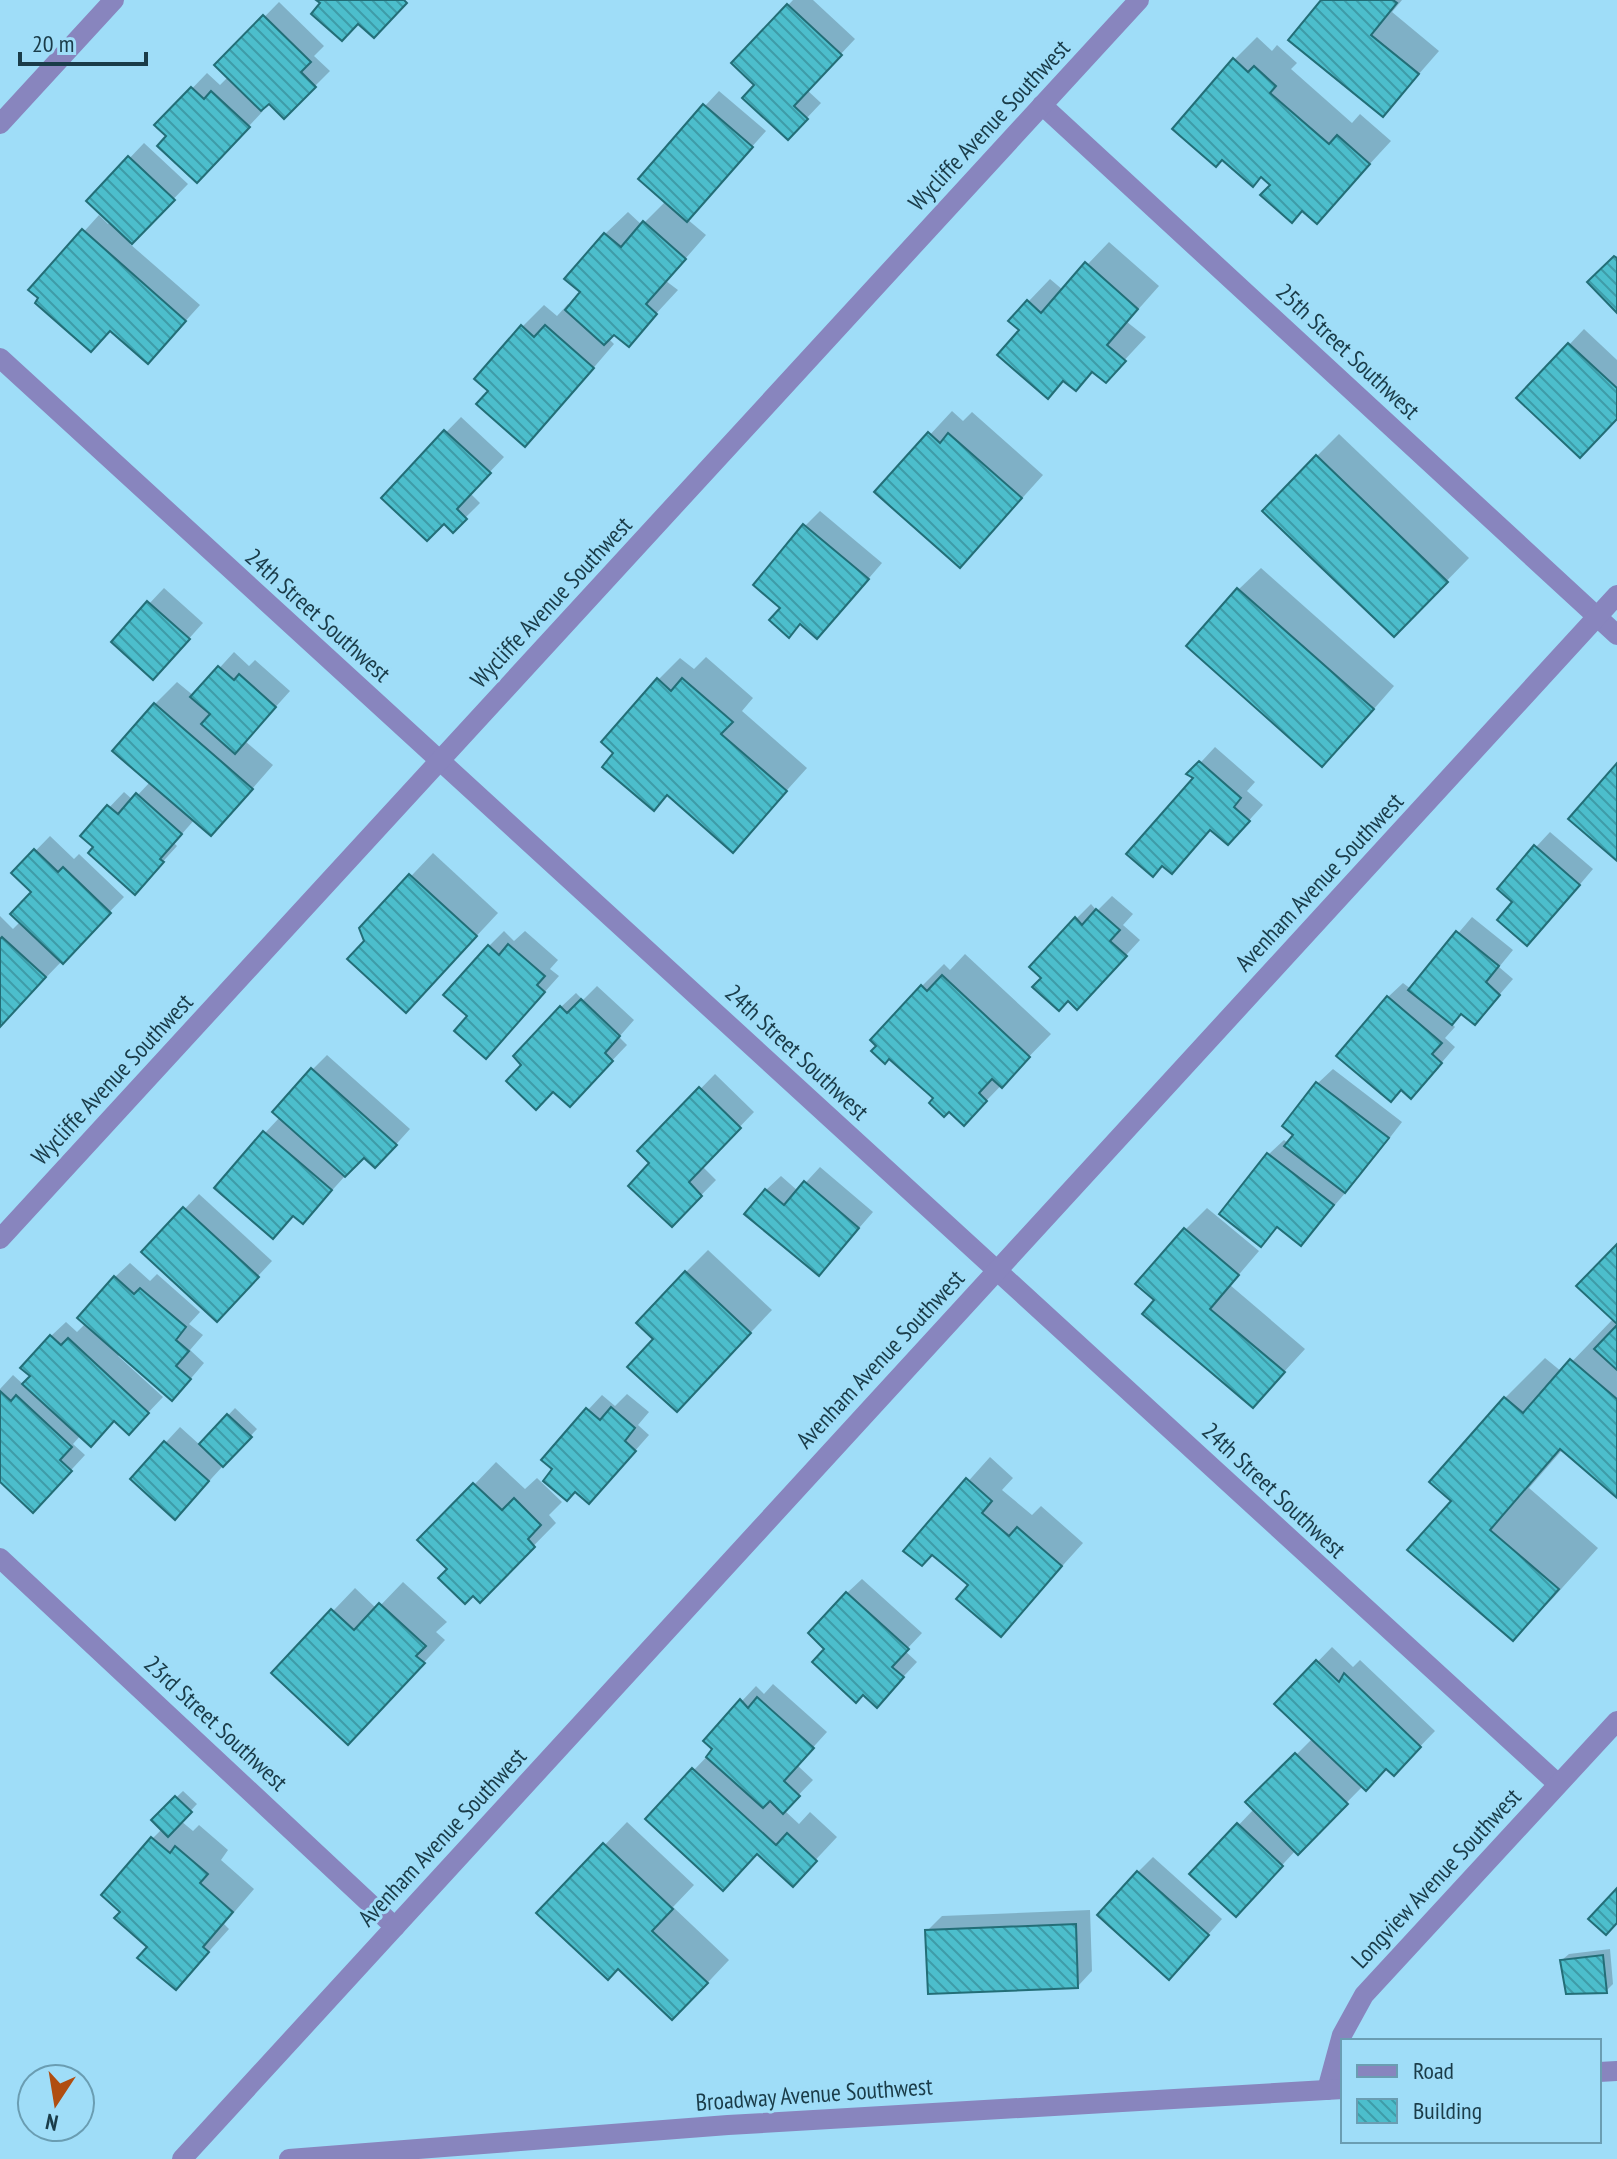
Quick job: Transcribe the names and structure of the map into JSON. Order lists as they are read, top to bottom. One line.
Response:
{"streets":{"street":["Wycliffe Avenue Southwest","25th Street Southwest","24th Street Southwest","Avenham Avenue Southwest","23rd Street Southwest","Longview Avenue Southwest","Broadway Avenue Southwest"]},"crossings":[["Wycliffe Avenue Southwest","25th Street Southwest"],["Wycliffe Avenue Southwest","24th Street Southwest"],["25th Street Southwest","Avenham Avenue Southwest"],["24th Street Southwest","Avenham Avenue Southwest"],["24th Street Southwest","Longview Avenue Southwest"],["Avenham Avenue Southwest","23rd Street Southwest"],["Longview Avenue Southwest","Broadway Avenue Southwest"]],"legend":["Road","Building"],"scale_bar":"20 m","north":"bottom"}
